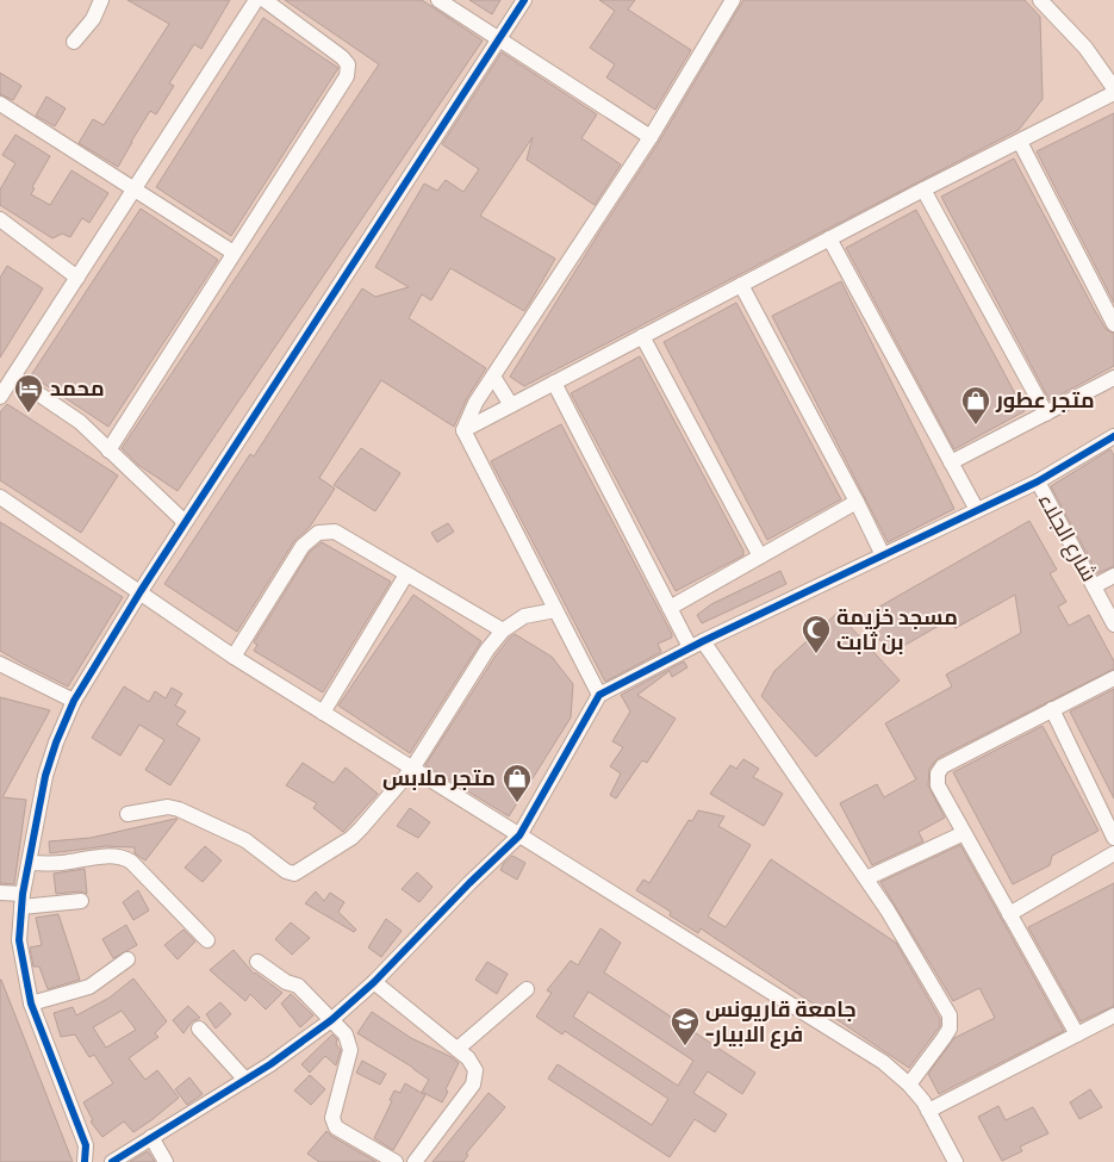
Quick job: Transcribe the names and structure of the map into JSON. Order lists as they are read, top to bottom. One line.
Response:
{"streets":{"street":["شارع الجلاء"]},"places":{"hotel":["محمد"],"shop":["متجر عطور","متجر ملابس"],"mosque":["مسجد خزيمة بن ثابت"],"school or university":["جامعة قاريونس -فرع الابيار"]}}
